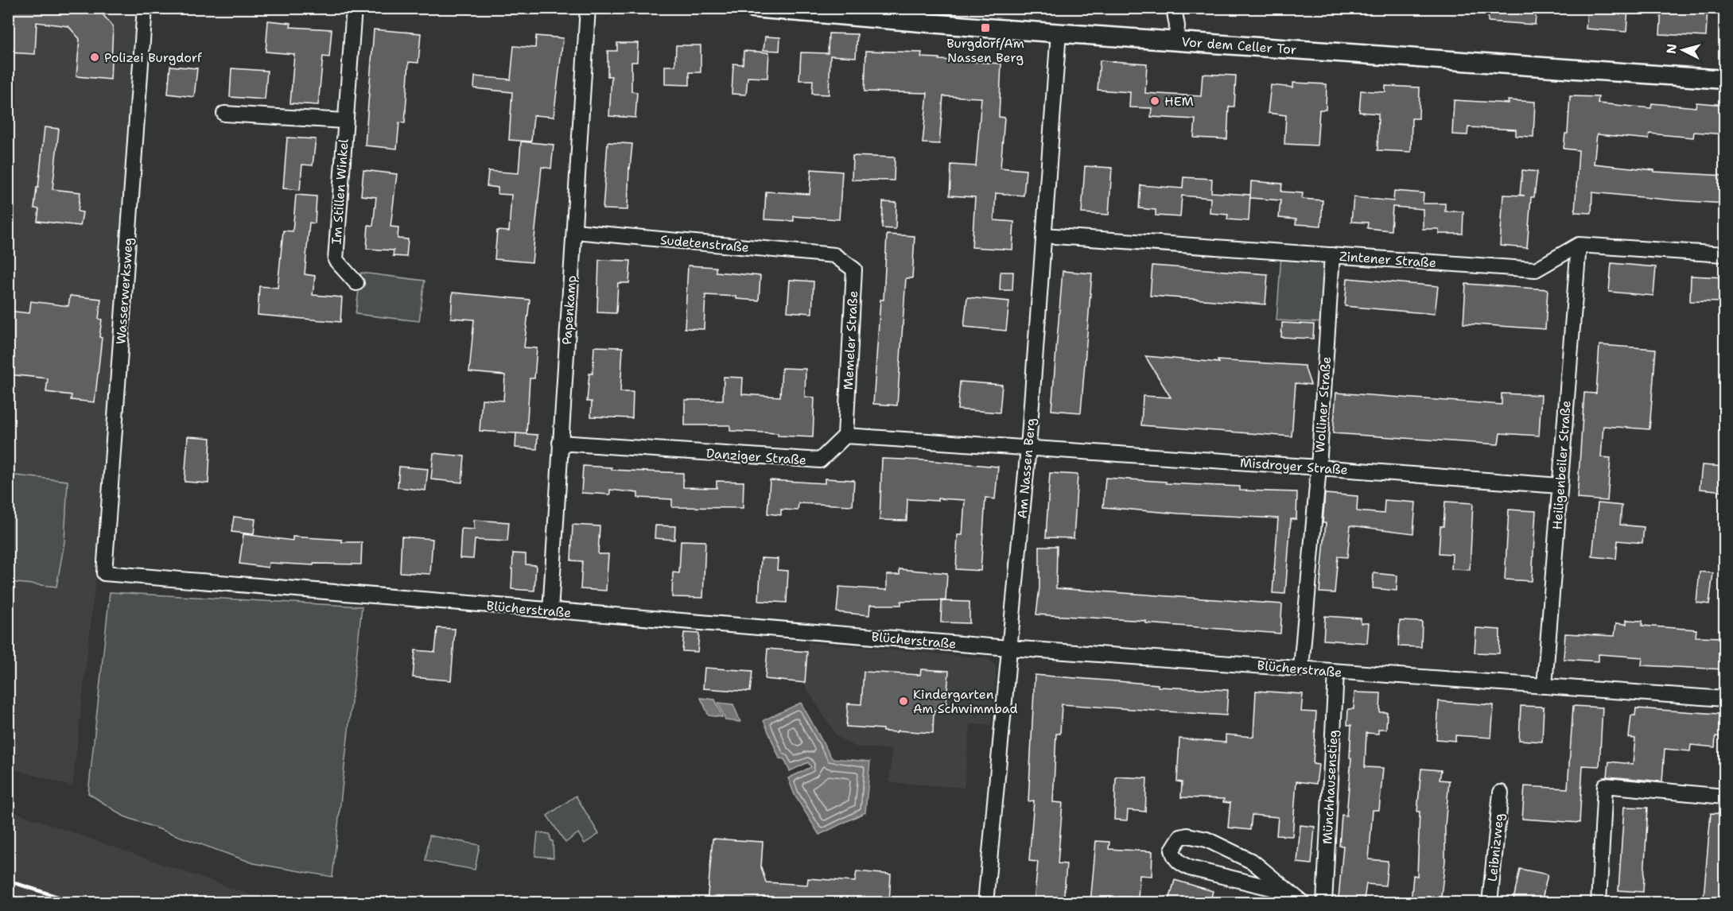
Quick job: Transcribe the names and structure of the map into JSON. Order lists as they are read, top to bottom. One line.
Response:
{"streets":{"street":["Vor dem Celler Tor","Im Stillen Winkel","Sudetenstraße","Zintener Straße","Wasserwerksweg","Papenkamp","Memeler Straße","Wolliner Straße","Danziger Straße","Heiligenbeiler Straße","Misdroyer Straße","Am Nassen Berg","Blücherstraße","Münchhausenstieg","Leibnizweg"]},"crossings":[["Vor dem Celler Tor","Am Nassen Berg"],["Sudetenstraße","Papenkamp"],["Sudetenstraße","Memeler Straße"],["Zintener Straße","Wolliner Straße"],["Zintener Straße","Heiligenbeiler Straße"],["Zintener Straße","Am Nassen Berg"],["Wasserwerksweg","Blücherstraße"],["Papenkamp","Danziger Straße"],["Papenkamp","Blücherstraße"],["Memeler Straße","Danziger Straße"],["Wolliner Straße","Misdroyer Straße"],["Wolliner Straße","Blücherstraße"],["Heiligenbeiler Straße","Misdroyer Straße"],["Heiligenbeiler Straße","Blücherstraße"],["Misdroyer Straße","Am Nassen Berg"],["Am Nassen Berg","Blücherstraße"],["Blücherstraße","Münchhausenstieg"]],"places":{"transit":["Burgdorf/Am Nassen Berg"],"other":["Polizei Burgdorf","HEM","Kindergarten Am Schwimmbad"]},"north":"left"}
